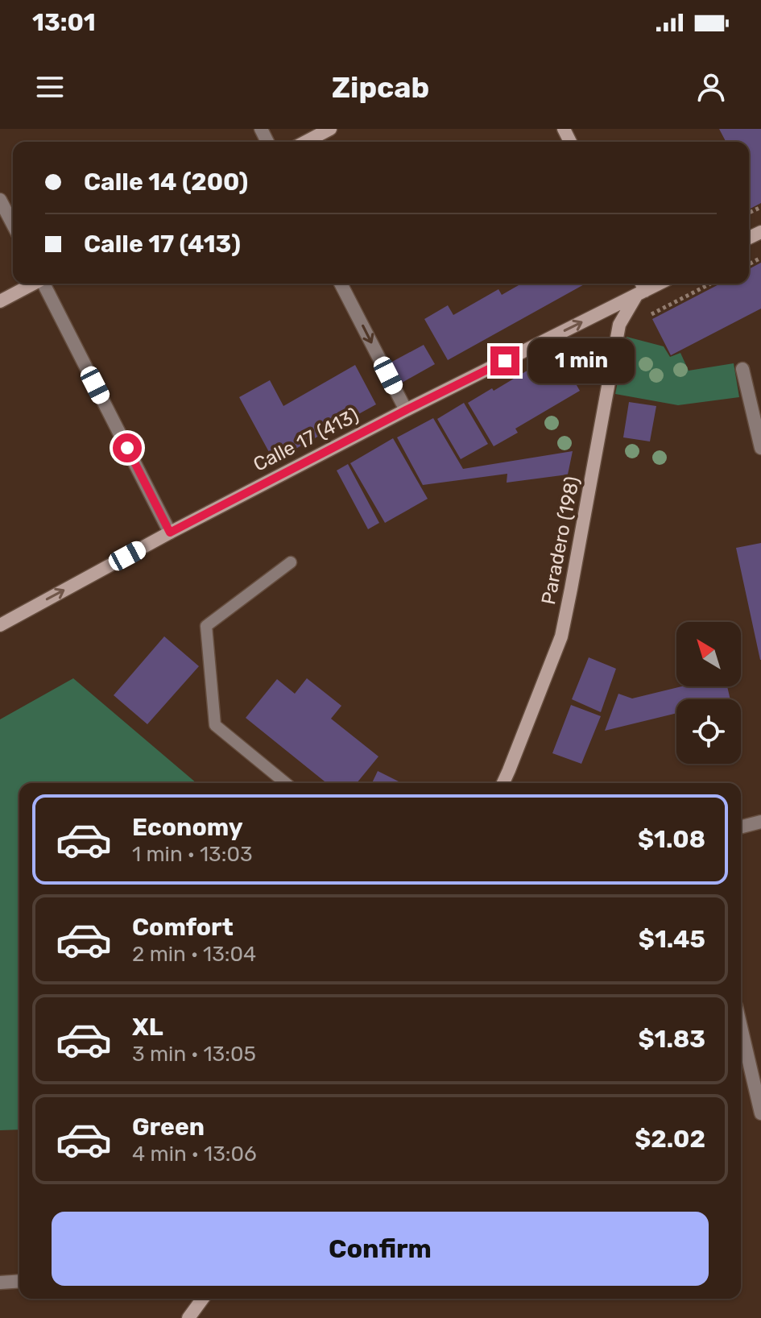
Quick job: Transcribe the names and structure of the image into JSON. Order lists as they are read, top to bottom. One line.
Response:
{"streets":{"street":["Calle 17 (413)","Paradero (198)"]},"crossings":[["Calle 17 (413)","Paradero (198)"]],"one_way":["Calle 17 (413)"],"north":"top left","page":{"status":"13:01","header":"Zipcab","banner":["Calle 14 (200)","Calle 17 (413)"],"bubble":"1 min","list":[{"name":"Economy","note":"1 min · 13:03","value":"$1.08"},{"name":"Comfort","note":"2 min · 13:04","value":"$1.45"},{"name":"XL","note":"3 min · 13:05","value":"$1.83"},{"name":"Green","note":"4 min · 13:06","value":"$2.02"}],"buttons":"Confirm"}}
